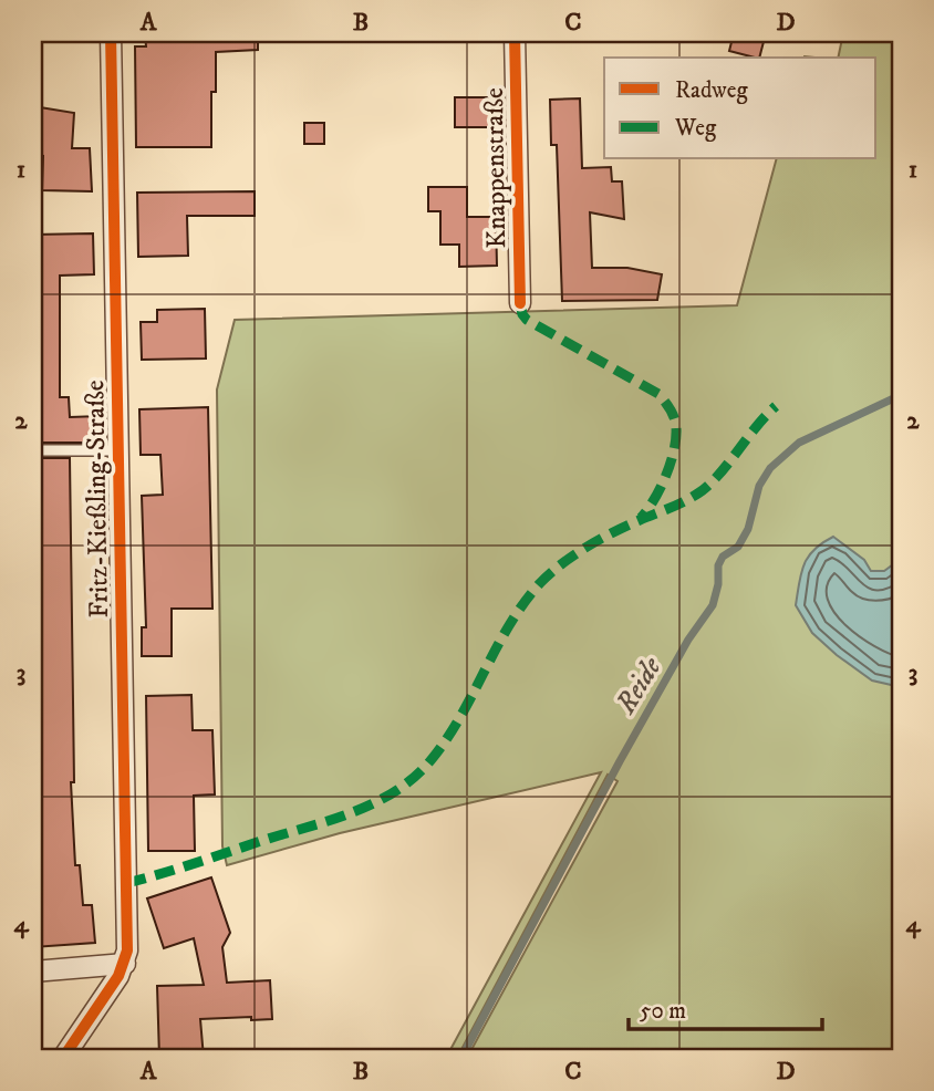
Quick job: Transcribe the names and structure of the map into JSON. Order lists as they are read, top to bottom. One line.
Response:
{"streets":{"street":["Knappenstraße","Fritz-Kießling-Straße"]},"water":["Reide"],"legend":["Radweg","Weg"],"scale_bar":"50 m","grid":{"columns":["A","B","C","D"],"rows":["1","2","3","4"]}}
